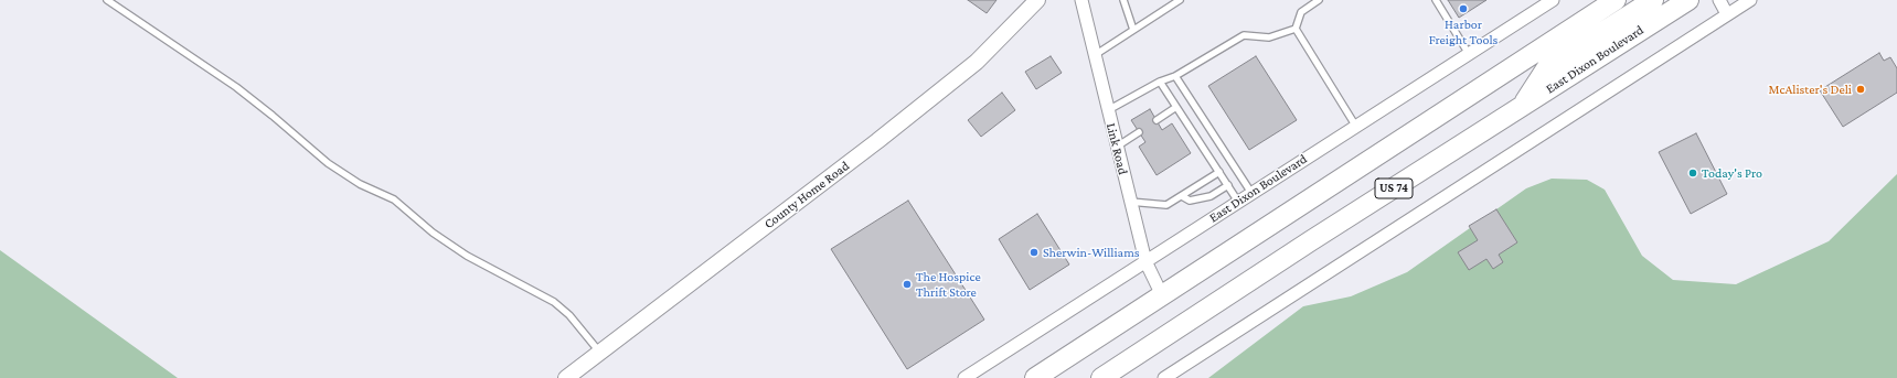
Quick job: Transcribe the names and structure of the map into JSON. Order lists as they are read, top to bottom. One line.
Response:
{"streets":{"highway":["East Dixon Boulevard","US 74"],"street":["Link Road","County Home Road"]},"crossings":[["East Dixon Boulevard","Link Road"],["Link Road","US 74"]],"places":["Harbor Freight Tools","McAlister's Deli","Today's Pro","Sherwin-Williams","The Hospice Thrift Store"]}
